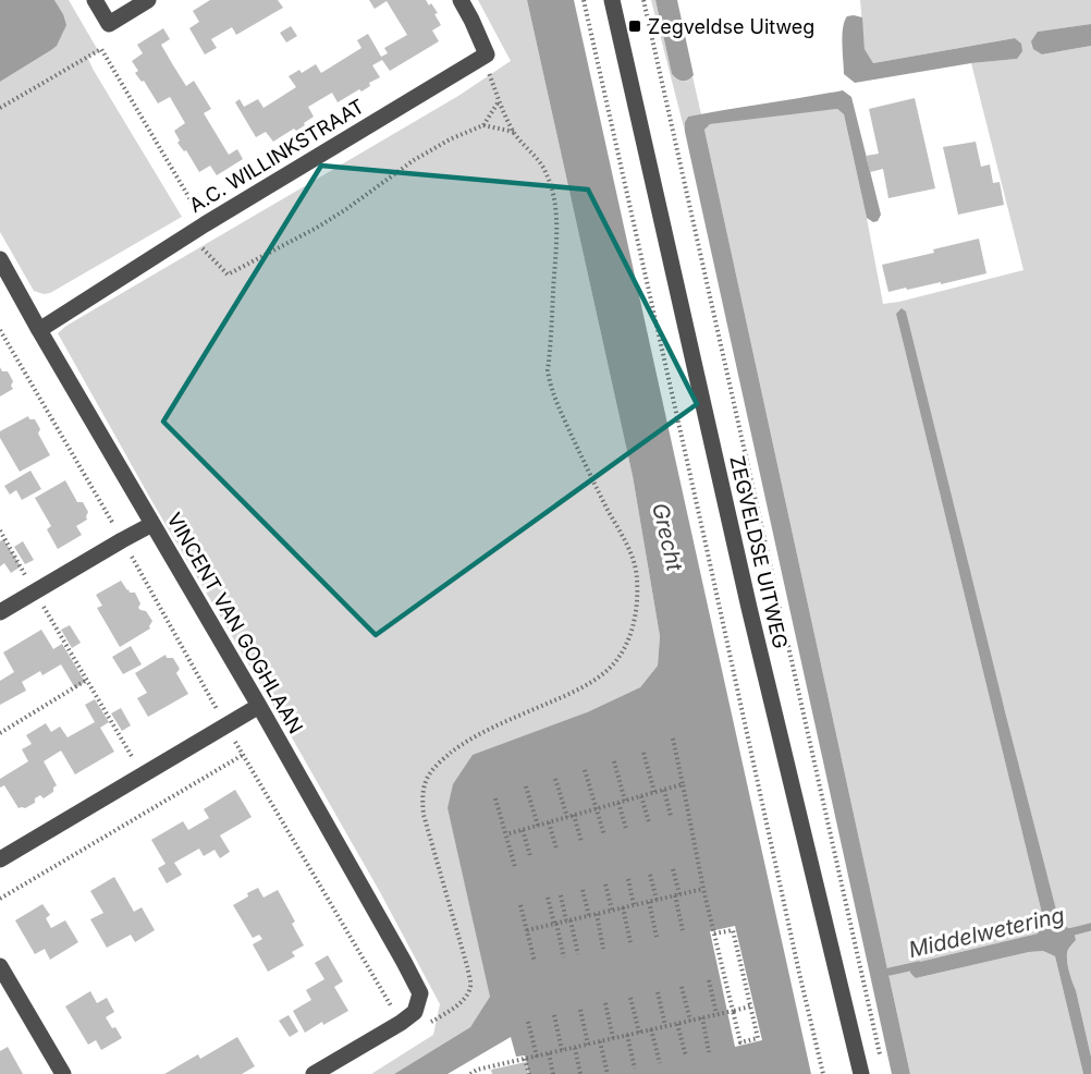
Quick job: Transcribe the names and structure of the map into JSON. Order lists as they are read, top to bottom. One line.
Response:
{"streets":{"street":["A.C. WILLINKSTRAAT","ZEGVELDSE UITWEG","VINCENT VAN GOGHLAAN"]},"crossings":[["A.C. WILLINKSTRAAT","VINCENT VAN GOGHLAAN"]],"water":["Grecht","Middelwetering"],"places":{"transit":["Zegveldse Uitweg"]}}
